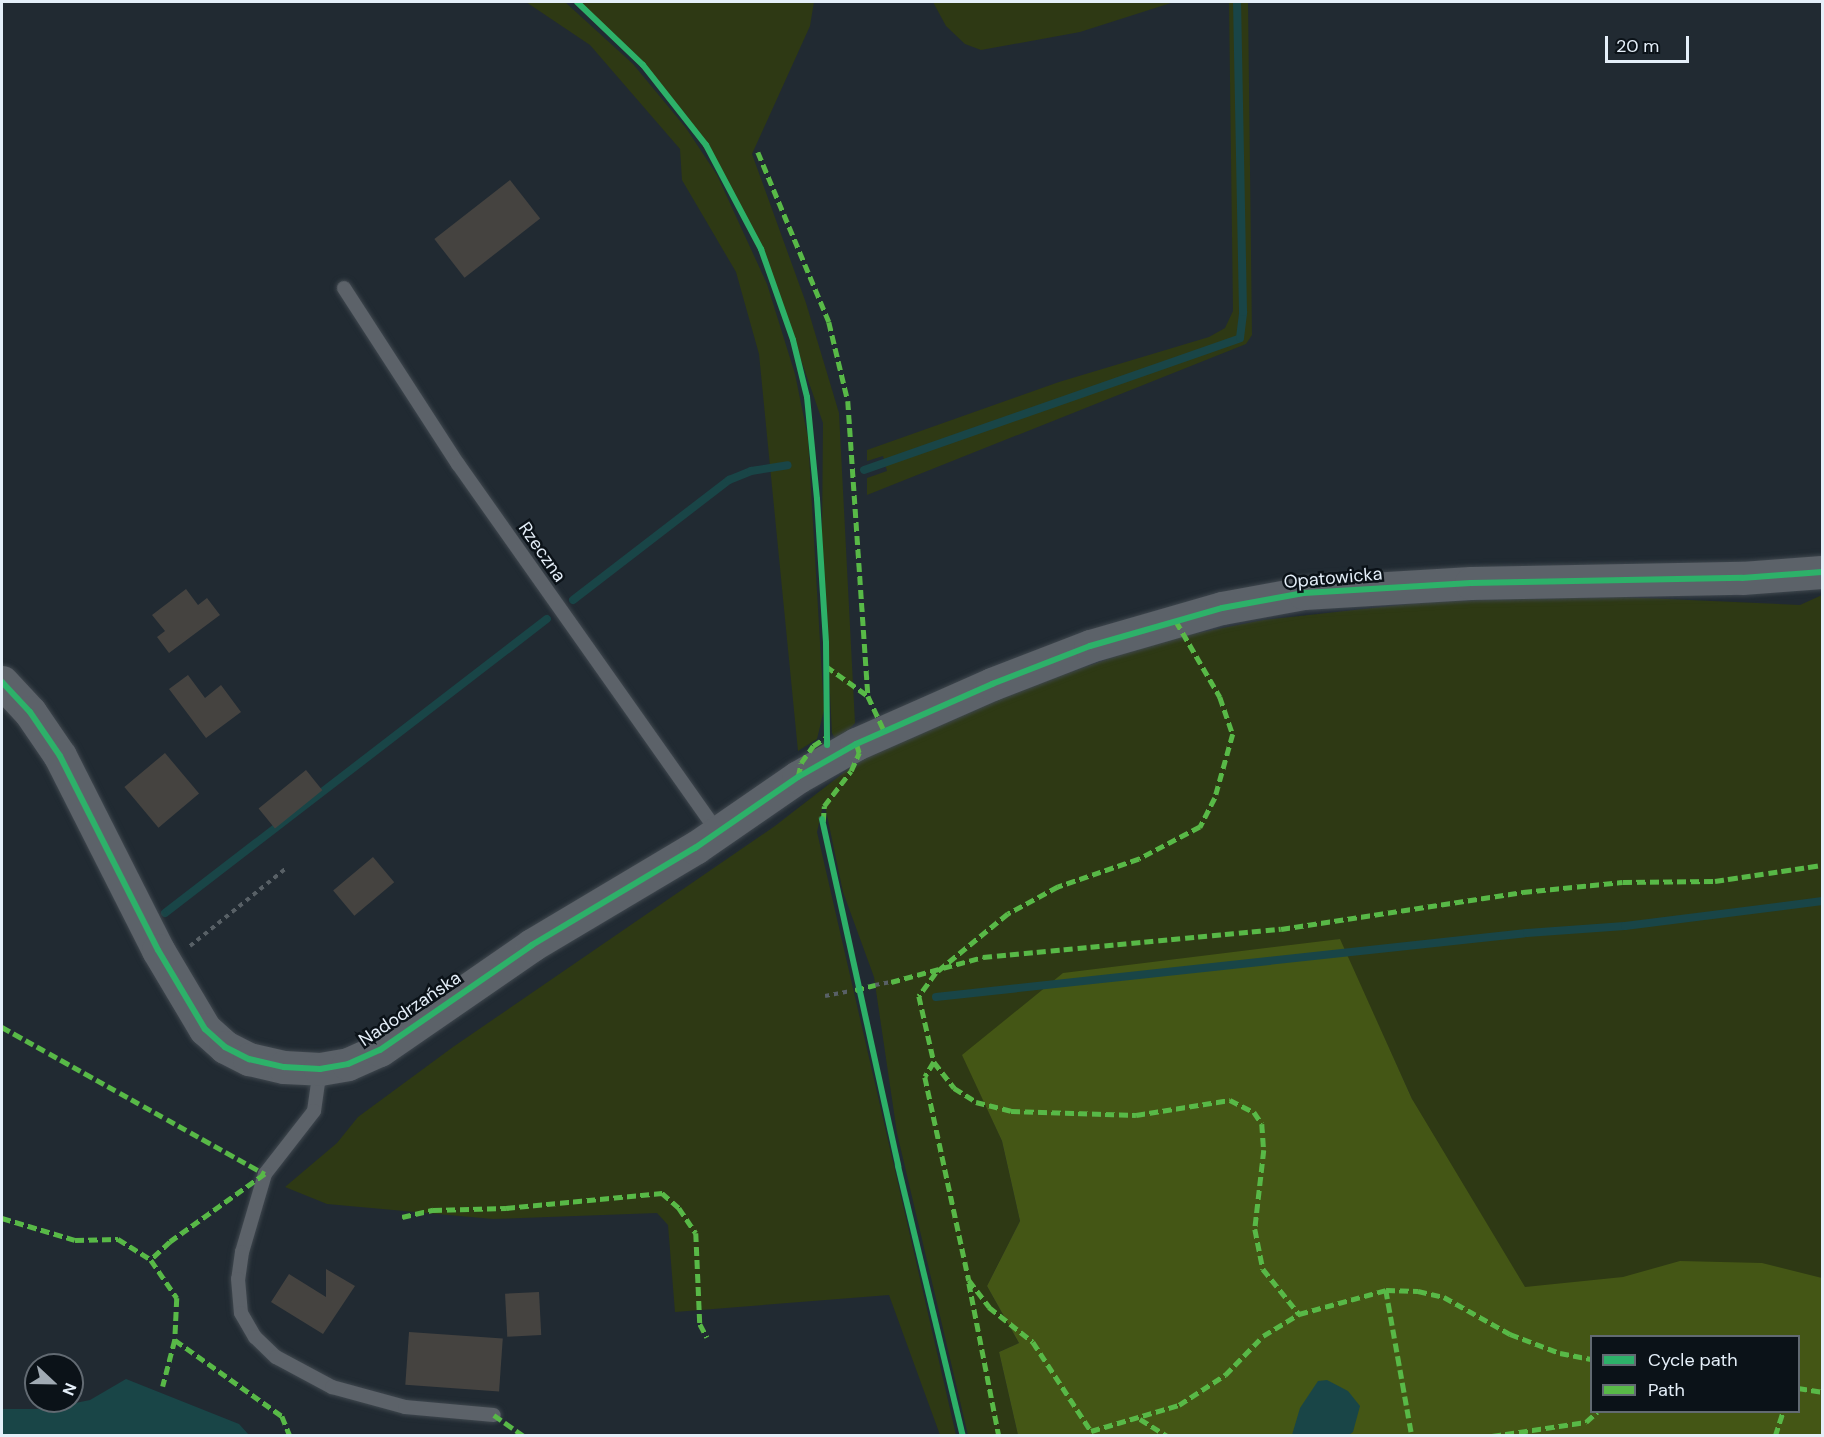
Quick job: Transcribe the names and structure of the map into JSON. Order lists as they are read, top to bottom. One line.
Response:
{"streets":{"street":["Opatowicka","Nadodrzańska"],"lane":["Rzeczna"]},"crossings":[["Rzeczna","Nadodrzańska"],["Opatowicka","Nadodrzańska"]],"legend":["Cycle path","Path"],"scale_bar":"20 m","north":"right"}
